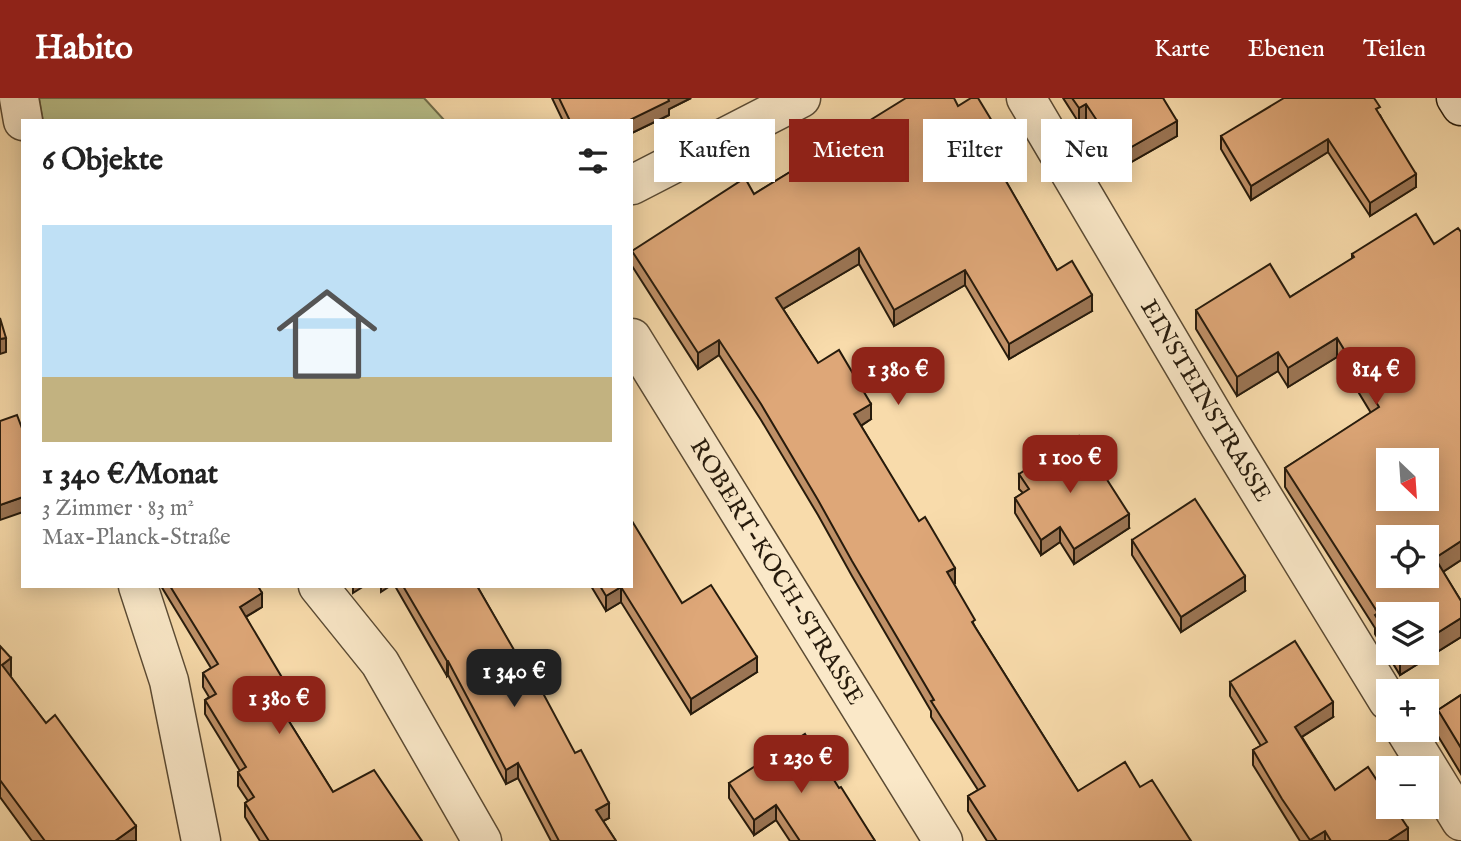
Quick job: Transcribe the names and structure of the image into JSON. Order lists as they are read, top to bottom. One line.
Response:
{"streets":{"street":["EINSTEINSTRASSE","ROBERT-KOCH-STRASSE"]},"north":"bottom right","page":{"header":"Habito","nav":["Karte","Ebenen","Teilen"],"chip":["Kaufen","Mieten","Filter","Neu"],"heading":"6 Objekte","list":[{"name":"1 340 €/Monat","note":"3 Zimmer · 83 m² · Max-Planck-Straße"}],"price":["1 380 €","814 €","1 100 €","1 340 €","1 380 €","1 230 €"],"map_buttons":["+","−"]}}
